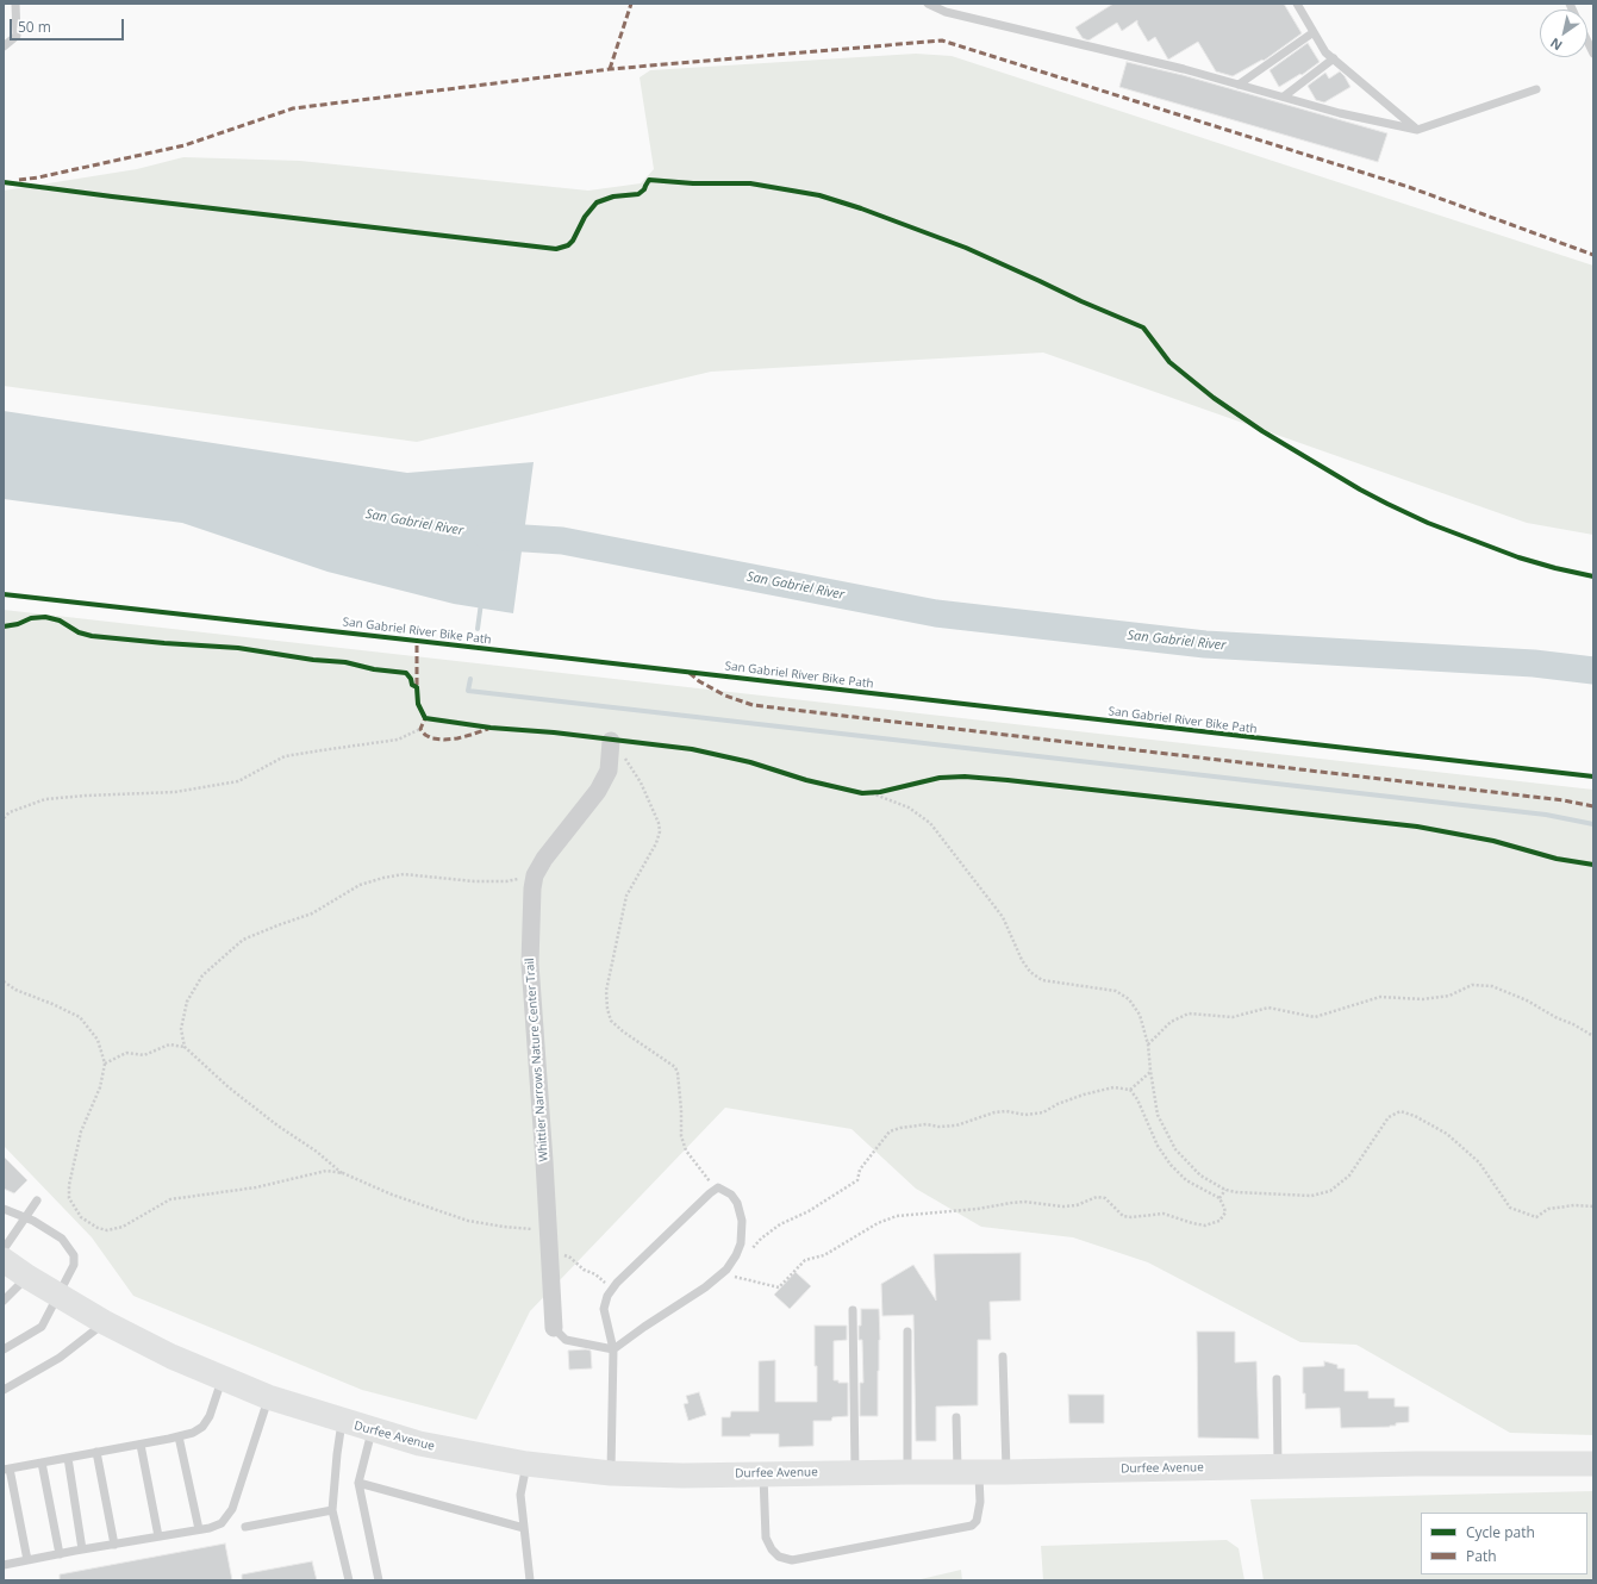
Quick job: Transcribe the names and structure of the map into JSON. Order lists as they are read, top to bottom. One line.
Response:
{"streets":{"main road":["Durfee Avenue"],"street":["Whittier Narrows Nature Center Trail"],"cycle path":["San Gabriel River Bike Path"]},"water":["San Gabriel River"],"legend":["Cycle path","Path"],"scale_bar":"50 m","north":"bottom left"}
